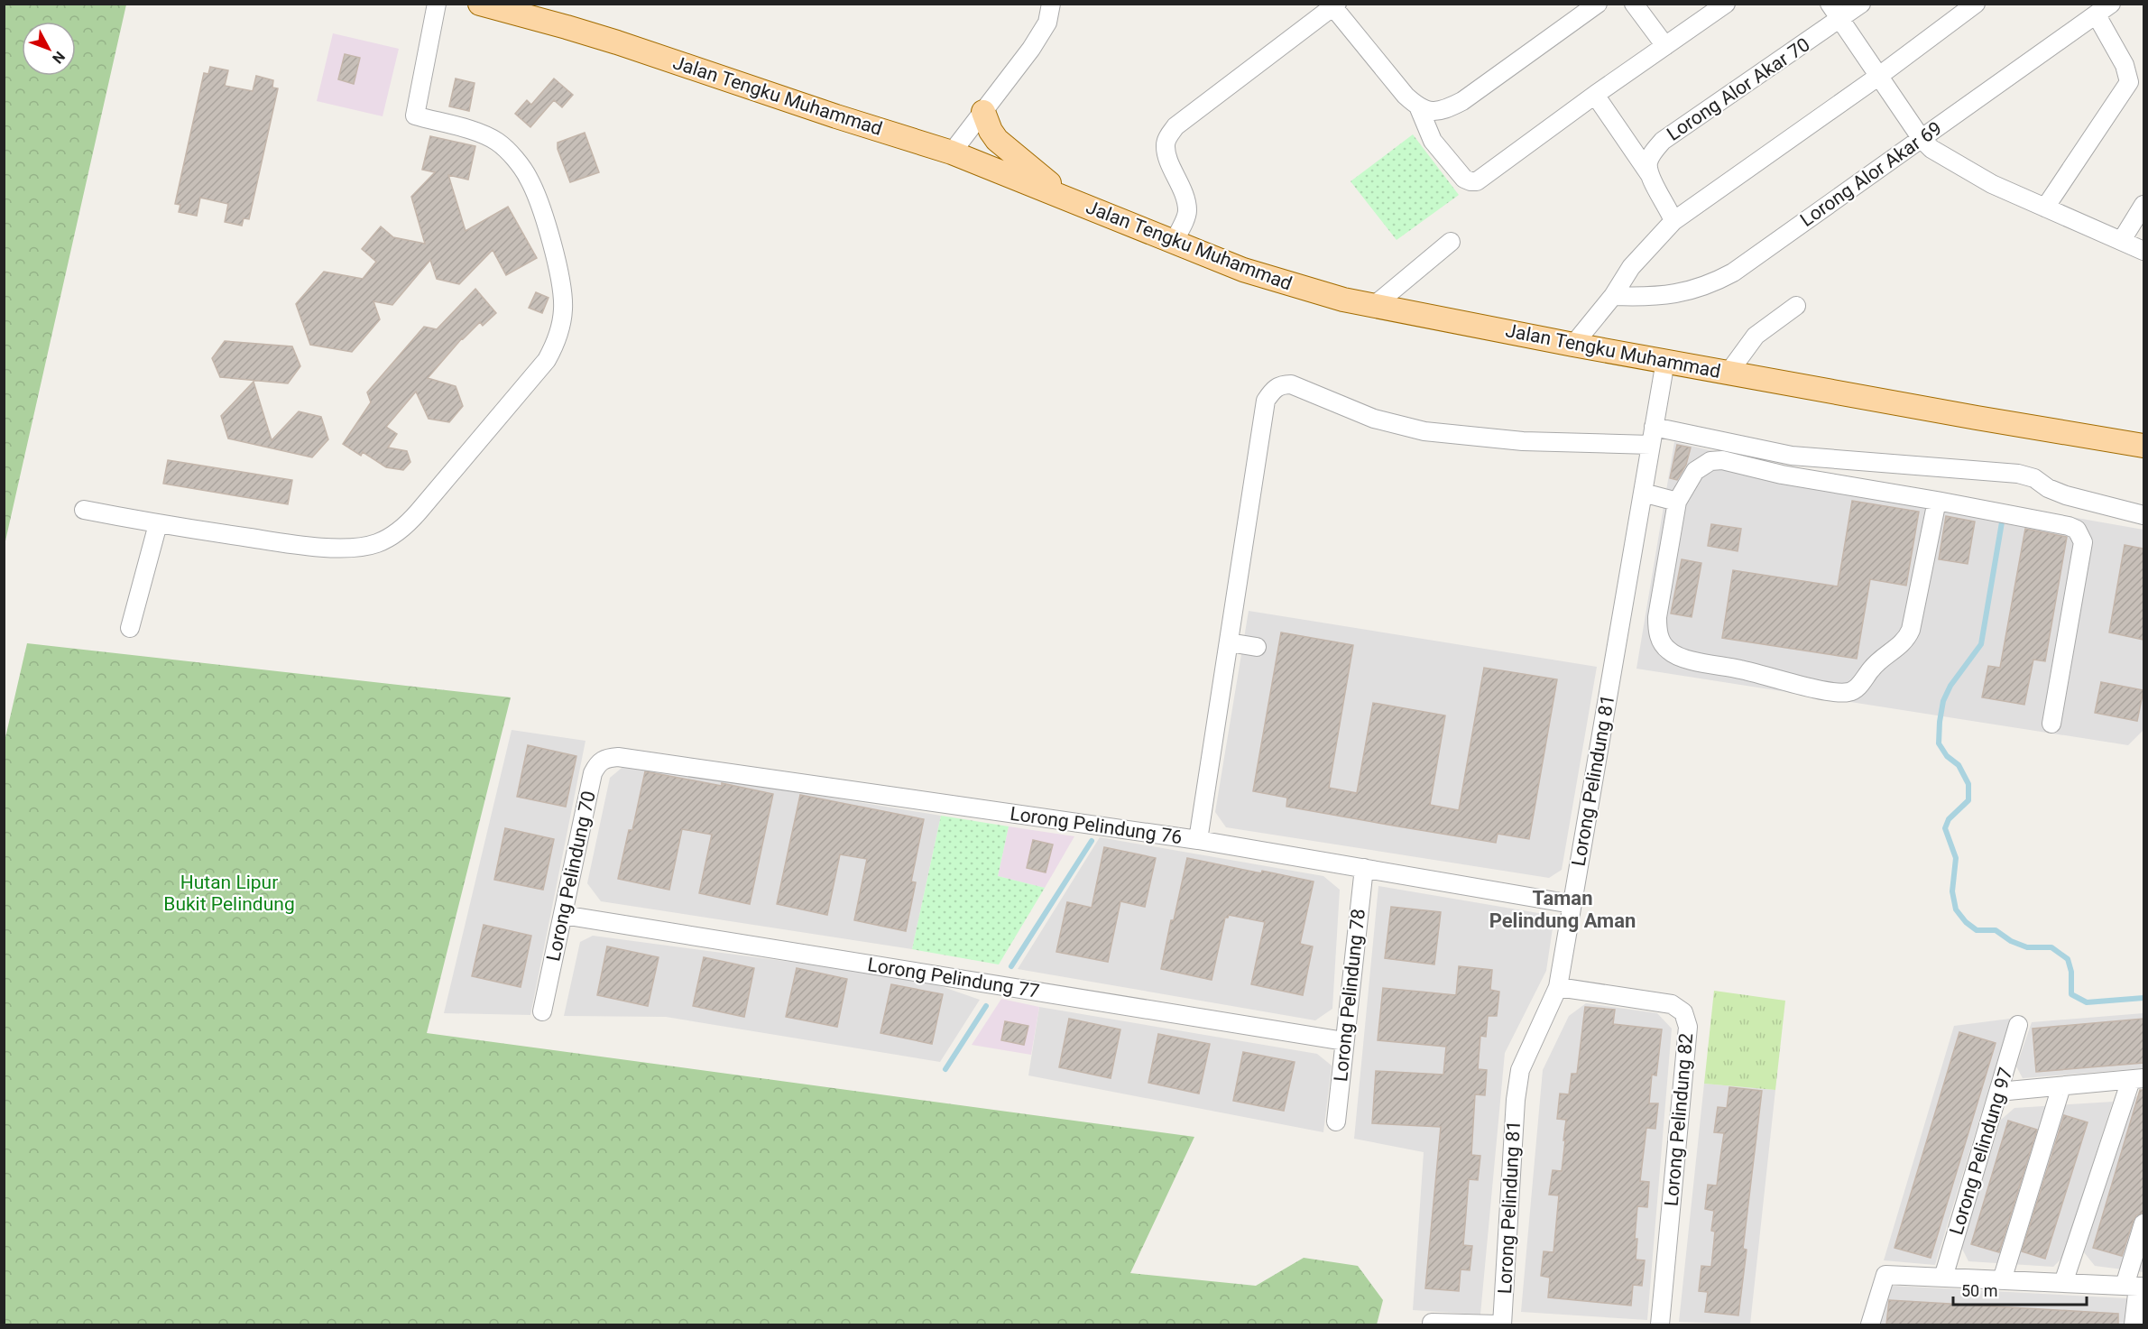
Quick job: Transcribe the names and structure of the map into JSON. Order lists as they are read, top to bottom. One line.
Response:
{"streets":{"main road":["Jalan Tengku Muhammad"],"street":["Lorong Alor Akar 70","Lorong Alor Akar 69","Lorong Pelindung 81","Lorong Pelindung 76","Lorong Pelindung 70","Lorong Pelindung 77","Lorong Pelindung 78","Lorong Pelindung 82","Lorong Pelindung 97"]},"crossings":[["Jalan Tengku Muhammad","Lorong Pelindung 81"],["Lorong Pelindung 81","Lorong Pelindung 76"],["Lorong Pelindung 81","Lorong Pelindung 82"],["Lorong Pelindung 76","Lorong Pelindung 70"],["Lorong Pelindung 76","Lorong Pelindung 78"],["Lorong Pelindung 70","Lorong Pelindung 77"],["Lorong Pelindung 77","Lorong Pelindung 78"]],"districts":["Taman Pelindung Aman"],"parks":["Hutan Lipur Bukit Pelindung"],"scale_bar":"50 m","north":"bottom right"}
